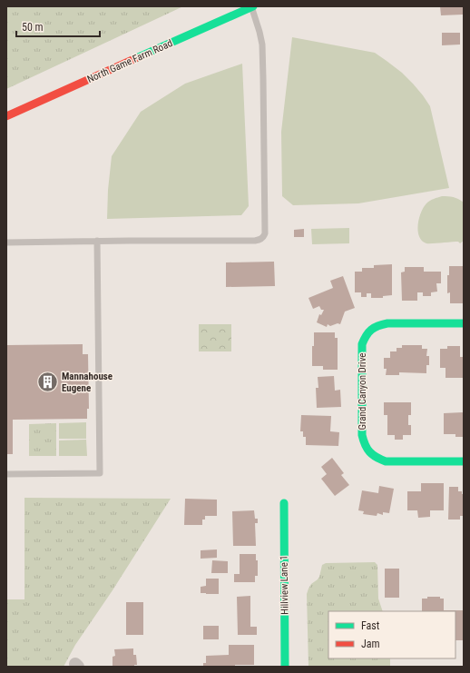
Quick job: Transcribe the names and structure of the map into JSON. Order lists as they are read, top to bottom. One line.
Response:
{"streets":{"street":["North Game Farm Road","Grand Canyon Drive","Hillview Lane 1"]},"places":{"building":["Mannahouse Eugene"]},"legend":["Fast","Jam"],"scale_bar":"50 m"}
